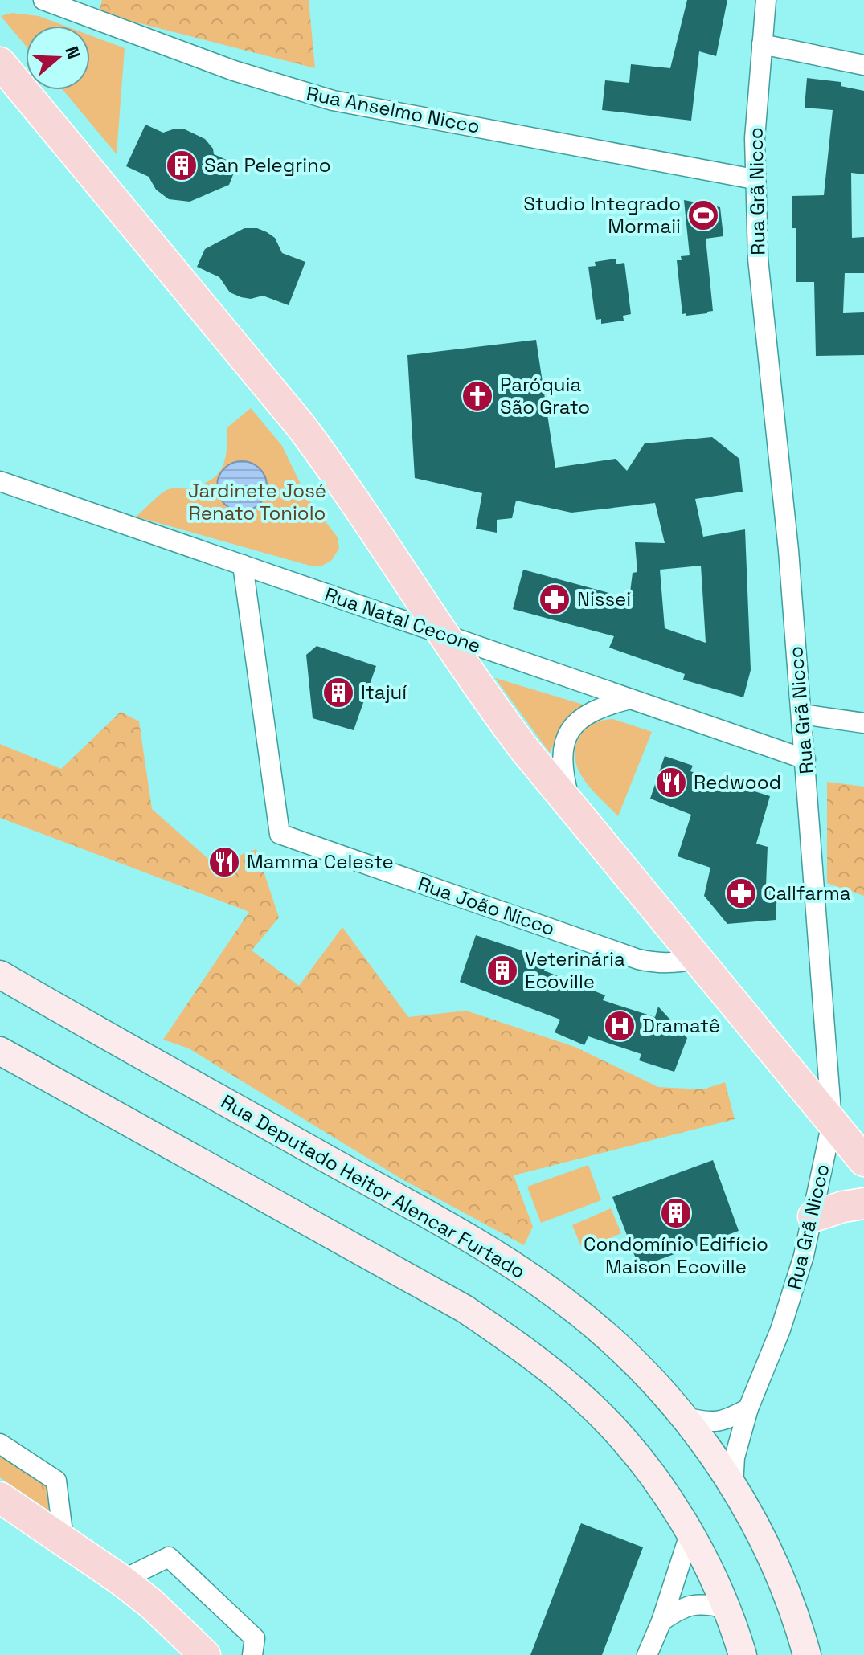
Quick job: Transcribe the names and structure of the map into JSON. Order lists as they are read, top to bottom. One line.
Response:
{"streets":{"street":["Rua Anselmo Nicco","Rua Grã Nicco","Rua Natal Cecone","Rua João Nicco","Rua Deputado Heitor Alencar Furtado"]},"crossings":[["Rua Anselmo Nicco","Rua Grã Nicco"],["Rua Grã Nicco","Rua Natal Cecone"],["Rua Grã Nicco","Rua Deputado Heitor Alencar Furtado"],["Rua Natal Cecone","Rua João Nicco"]],"parks":["Jardinete José Renato Toniolo"],"places":{"building":["San Pelegrino","Itajuí","Veterinária Ecoville","Condomínio Edifício Maison Ecoville"],"sports":["Studio Integrado Mormaii"],"church":["Paróquia São Grato"],"pharmacy":["Nissei","Callfarma"],"restaurant":["Redwood","Mamma Celeste"],"hospital":["Dramatê"]},"north":"right"}
